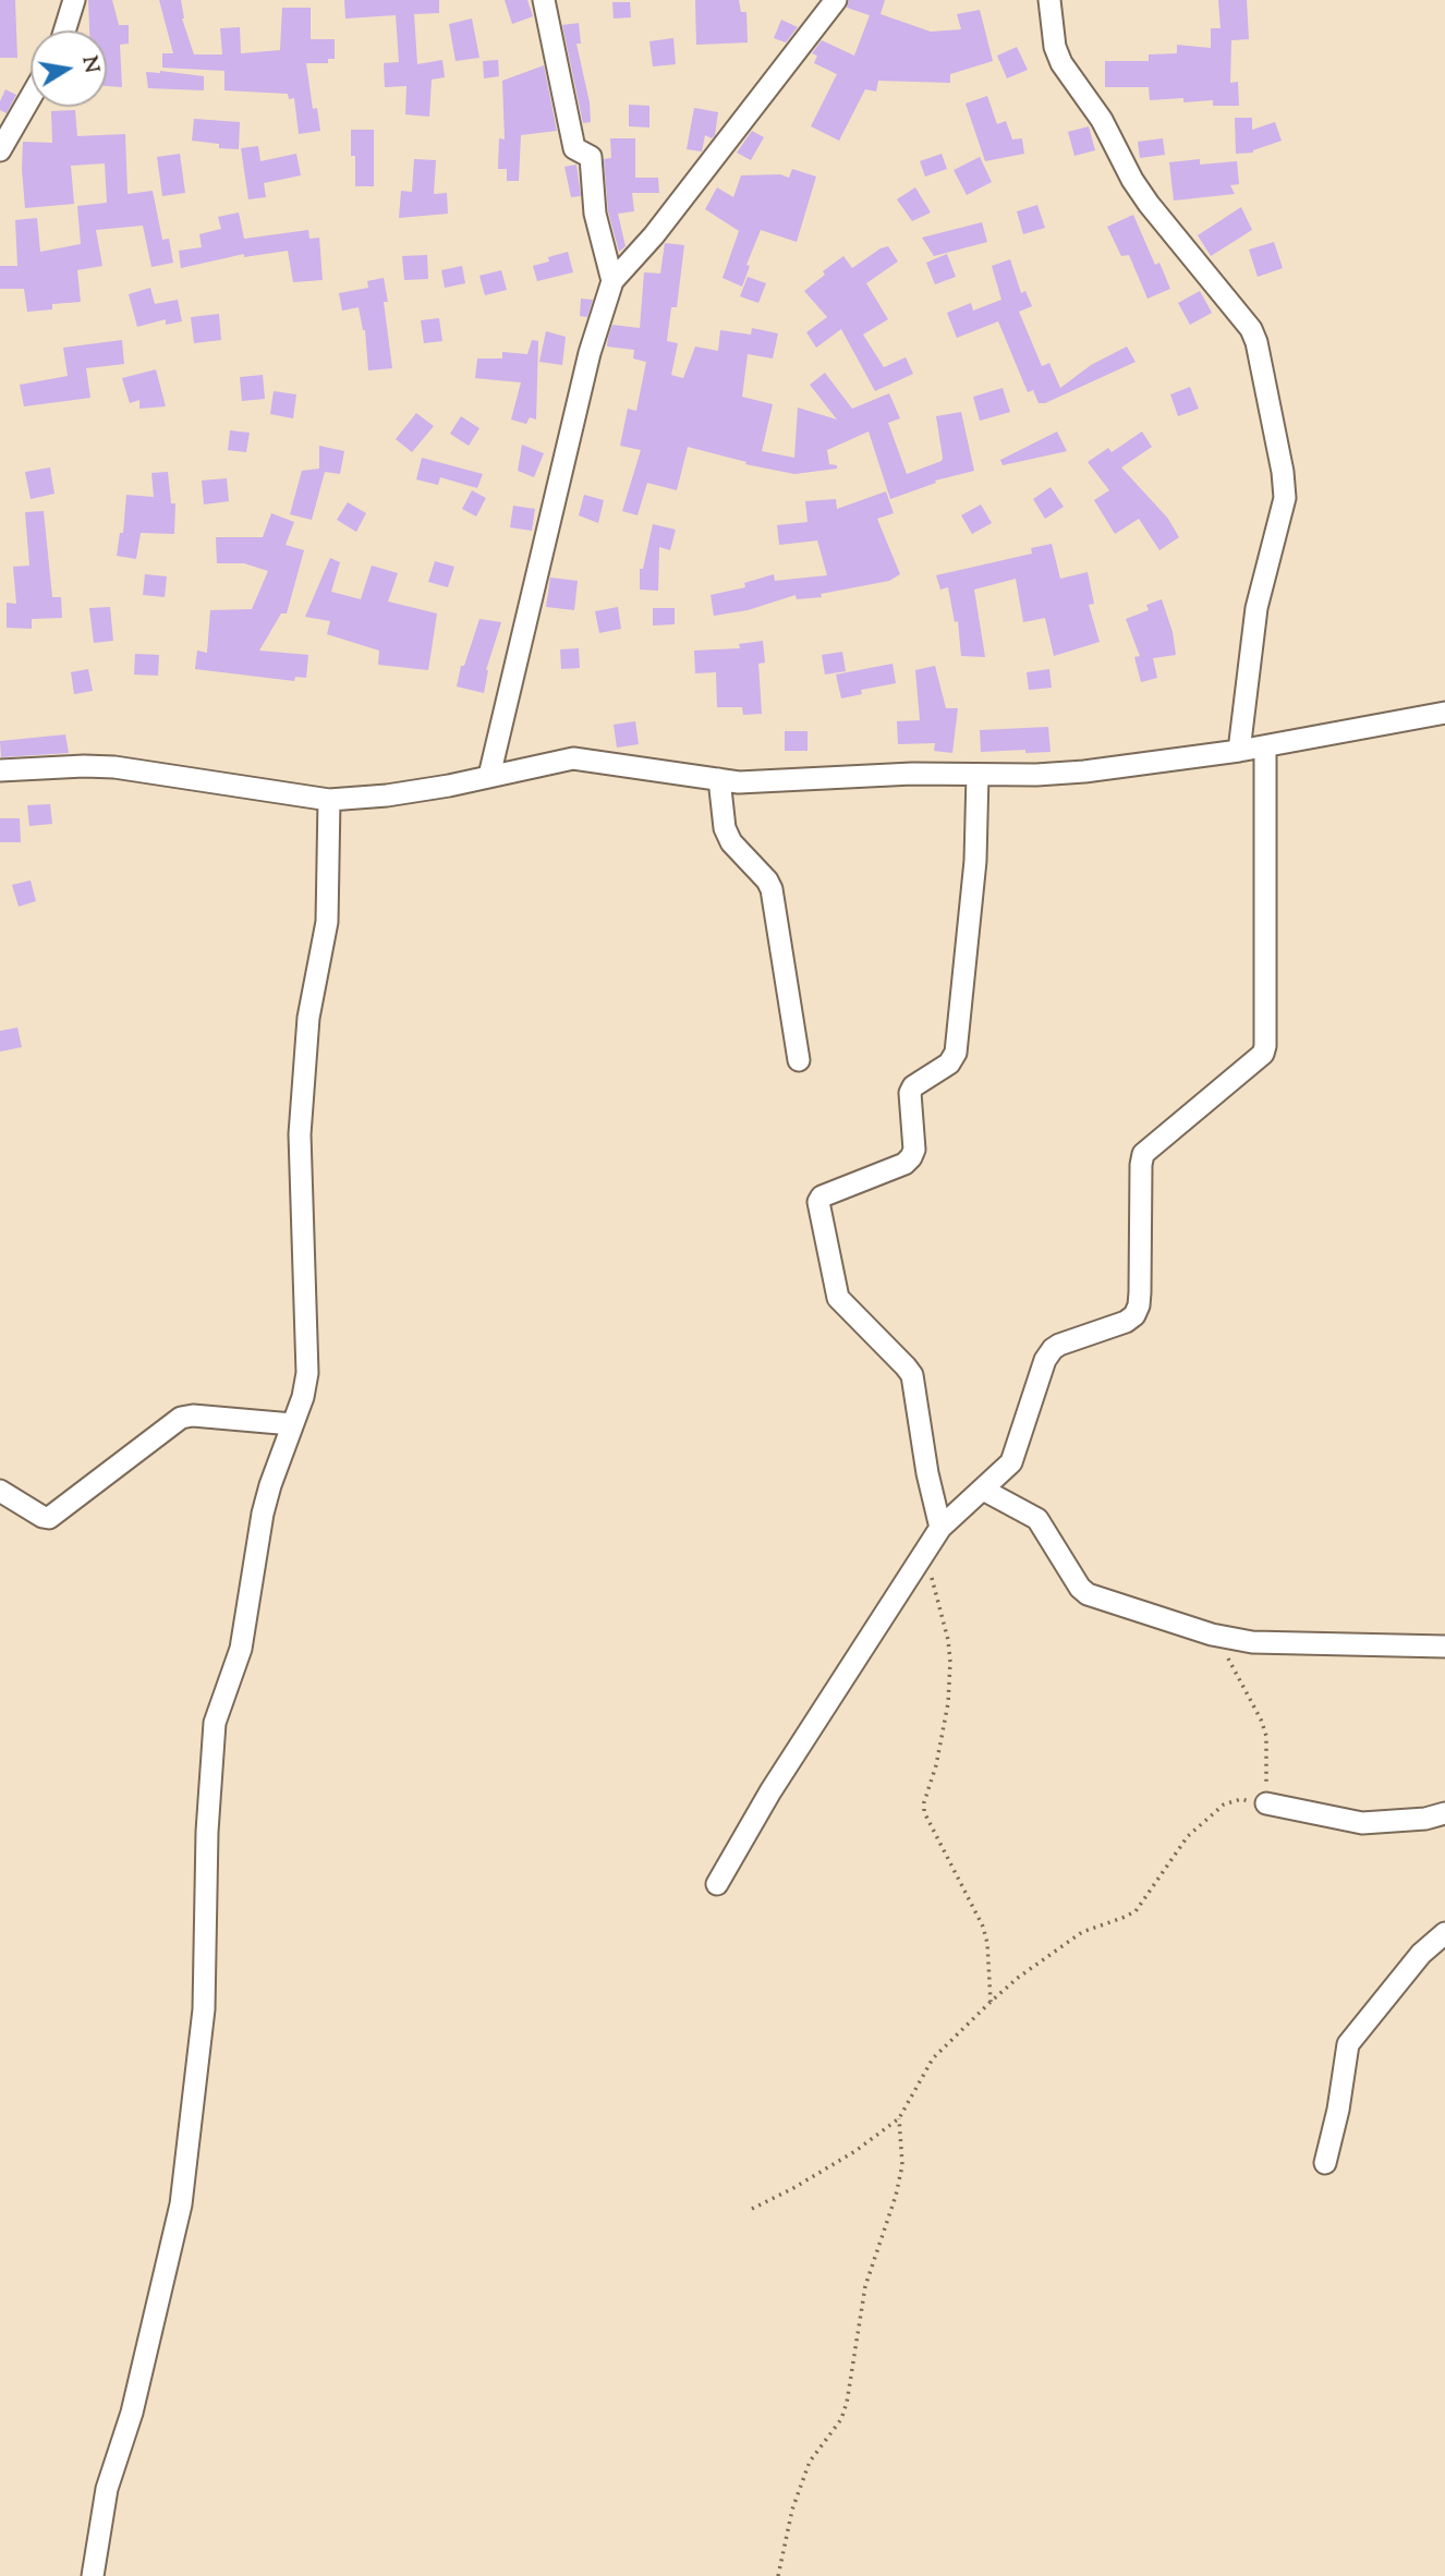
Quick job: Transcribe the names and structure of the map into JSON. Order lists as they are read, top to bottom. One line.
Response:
{"north":"right"}
